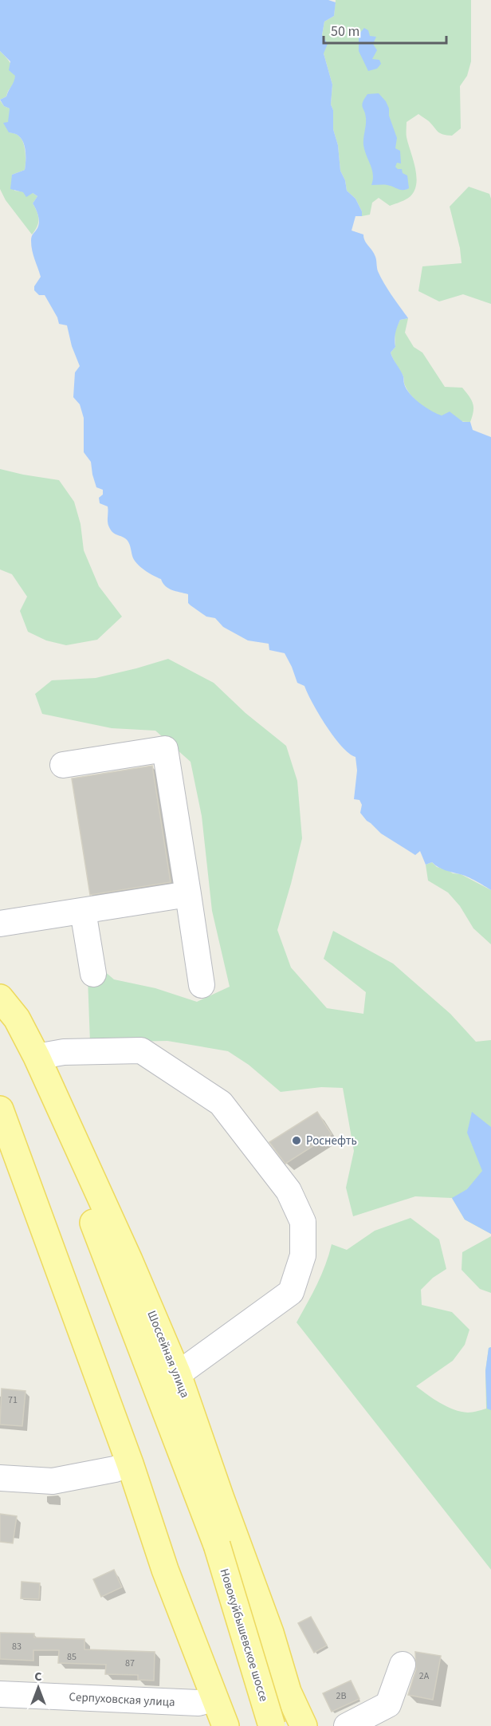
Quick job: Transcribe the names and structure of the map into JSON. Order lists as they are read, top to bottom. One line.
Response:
{"streets":{"main road":["Шоссейная улица","Новокуйбышевское шоссе"],"street":["Серпуховская улица"]},"crossings":[["Шоссейная улица","Новокуйбышевское шоссе"]],"places":["Роснефть"],"house_numbers":["71","83","85","87","2А","2В"],"scale_bar":"50 m","north":"top"}
